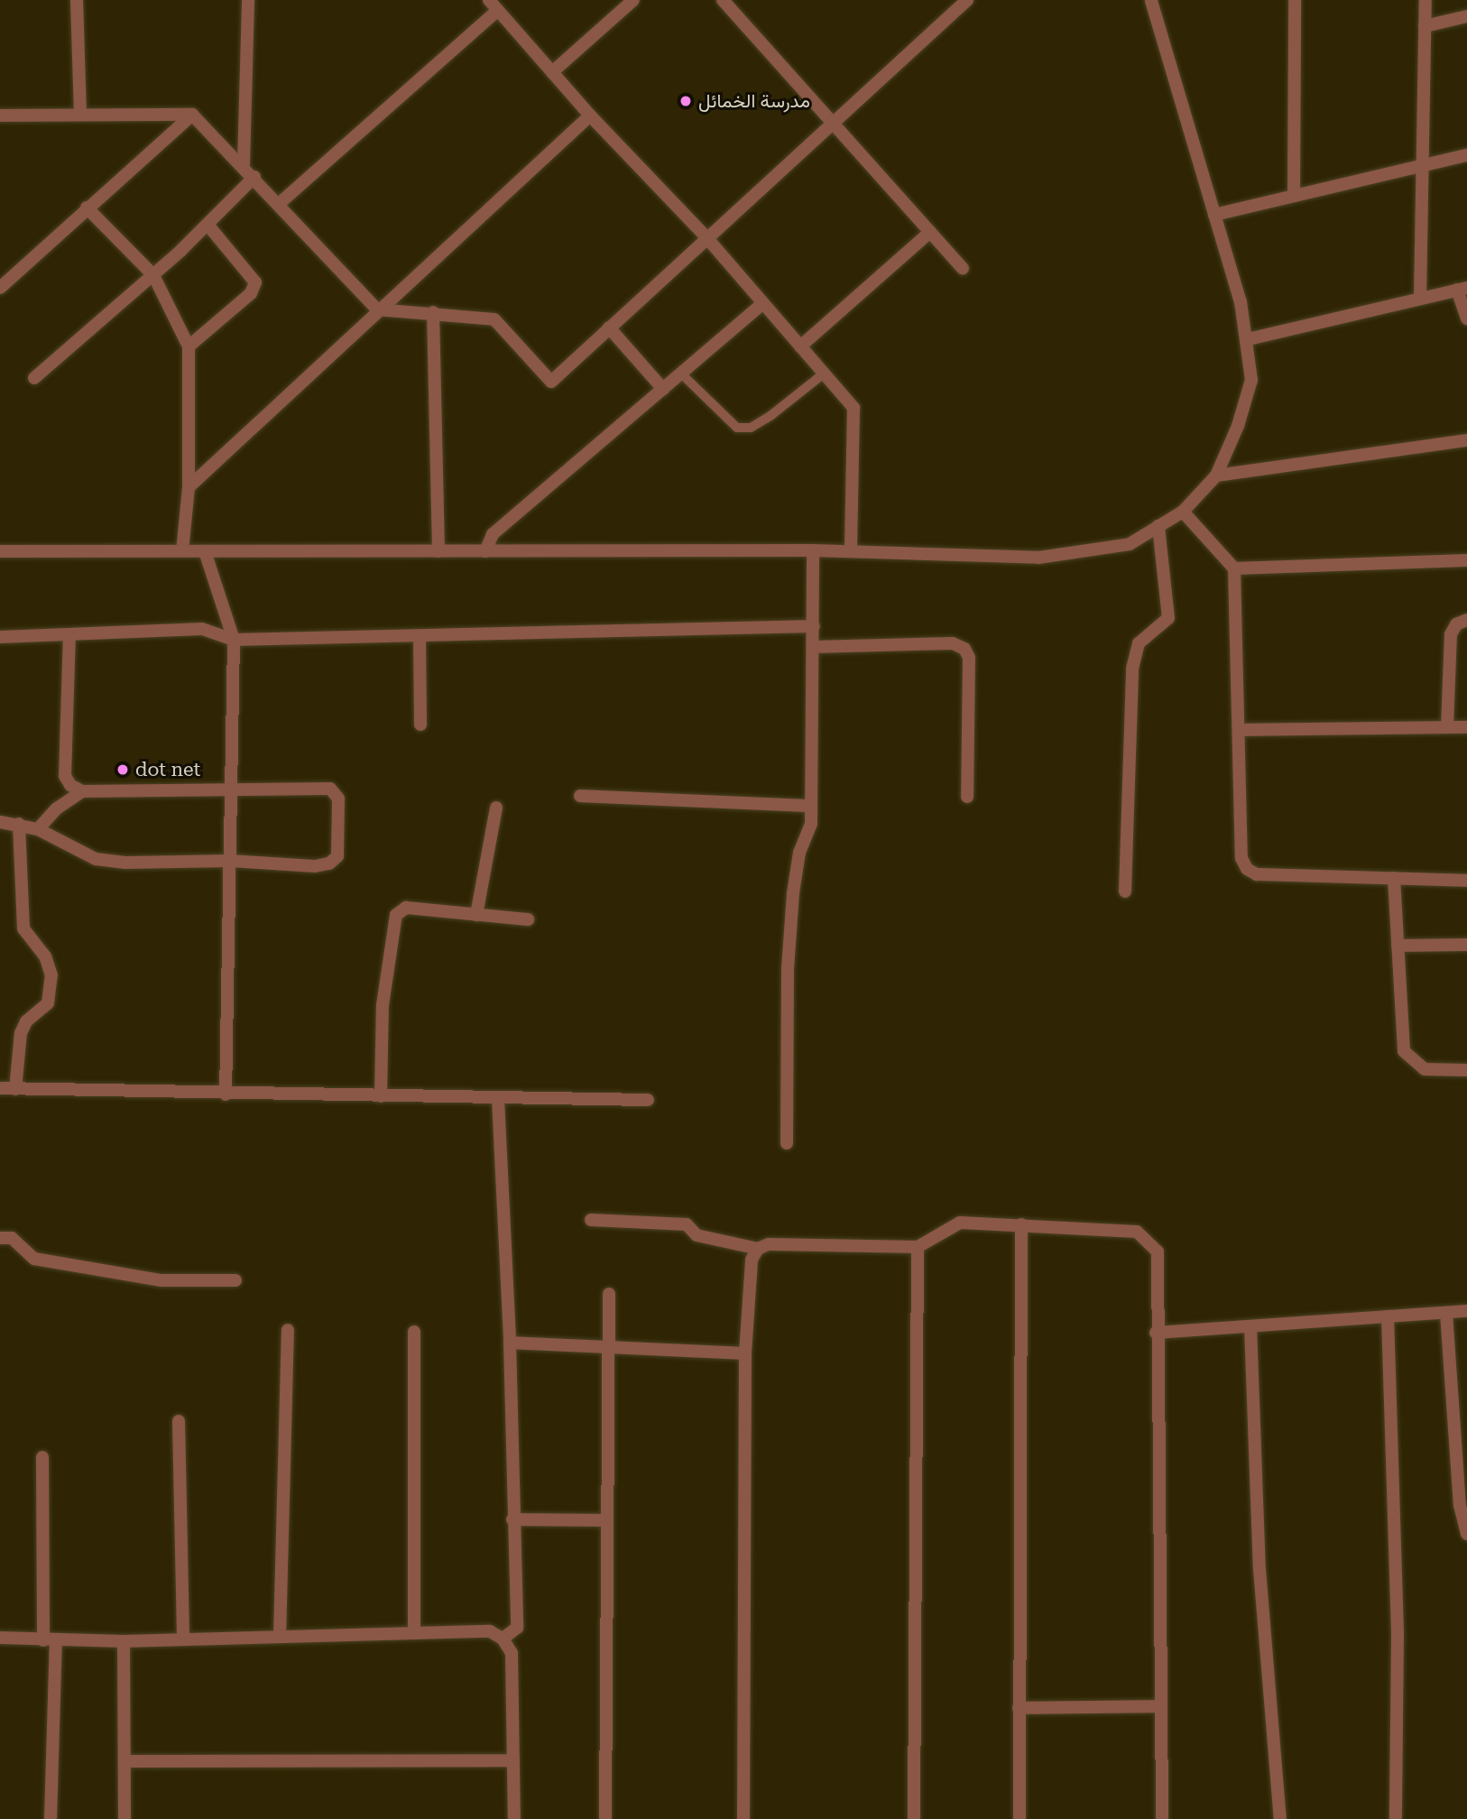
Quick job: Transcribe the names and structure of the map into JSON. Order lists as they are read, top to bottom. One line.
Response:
{"places":["مدرسة الخمائل","dot net"]}
